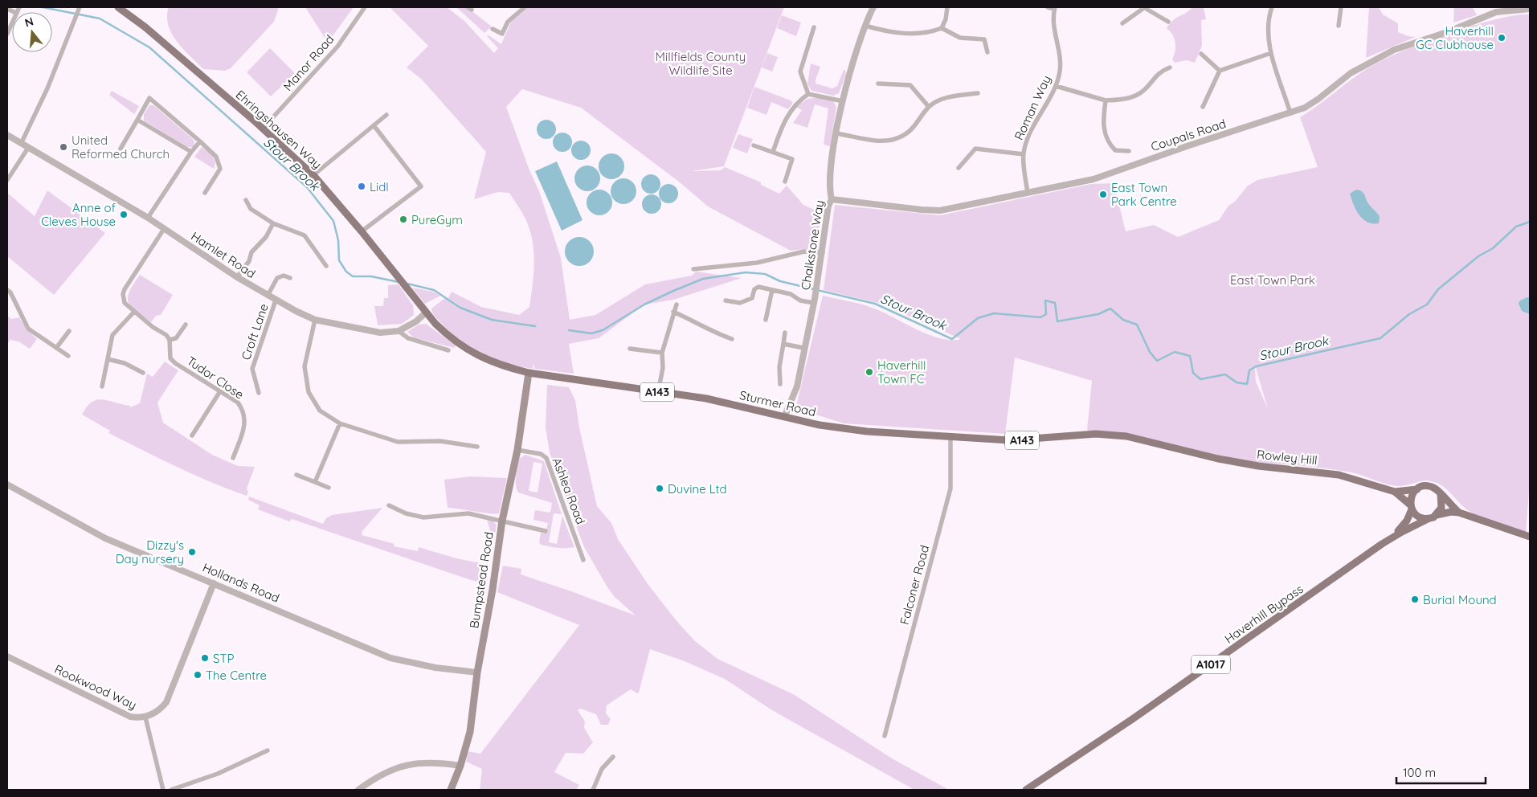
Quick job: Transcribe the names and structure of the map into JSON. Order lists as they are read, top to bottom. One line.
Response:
{"streets":{"main road":["Ehringshausen Way","A143","Sturmer Road","Rowley Hill","Bumpstead Road","Haverhill Bypass","A1017"],"street":["Manor Road","Roman Way","Coupals Road","Chalkstone Way","Hamlet Road","Croft Lane","Tudor Close","Ashlea Road","Hollands Road","Falconer Road","Rookwood Way"]},"crossings":[["Manor Road","Ehringshausen Way"],["Roman Way","Coupals Road"],["Ehringshausen Way","Sturmer Road"],["Coupals Road","Chalkstone Way"],["Chalkstone Way","Sturmer Road"],["Hamlet Road","Croft Lane"],["Hamlet Road","Sturmer Road"],["Sturmer Road","Rowley Hill"],["Sturmer Road","Bumpstead Road"],["Sturmer Road","Falconer Road"],["Rowley Hill","Haverhill Bypass"],["Ashlea Road","Bumpstead Road"],["Bumpstead Road","Hollands Road"],["Hollands Road","Rookwood Way"]],"water":["Stour Brook"],"parks":["Millfields County Wildlife Site","East Town Park"],"places":["Haverhill GC Clubhouse","United Reformed Church","Lidl","East Town Park Centre","Anne of Cleves House","PureGym","Haverhill Town FC","Duvine Ltd","Dizzy's Day nursery","Burial Mound","STP","The Centre"],"scale_bar":"100 m","north":"top"}
